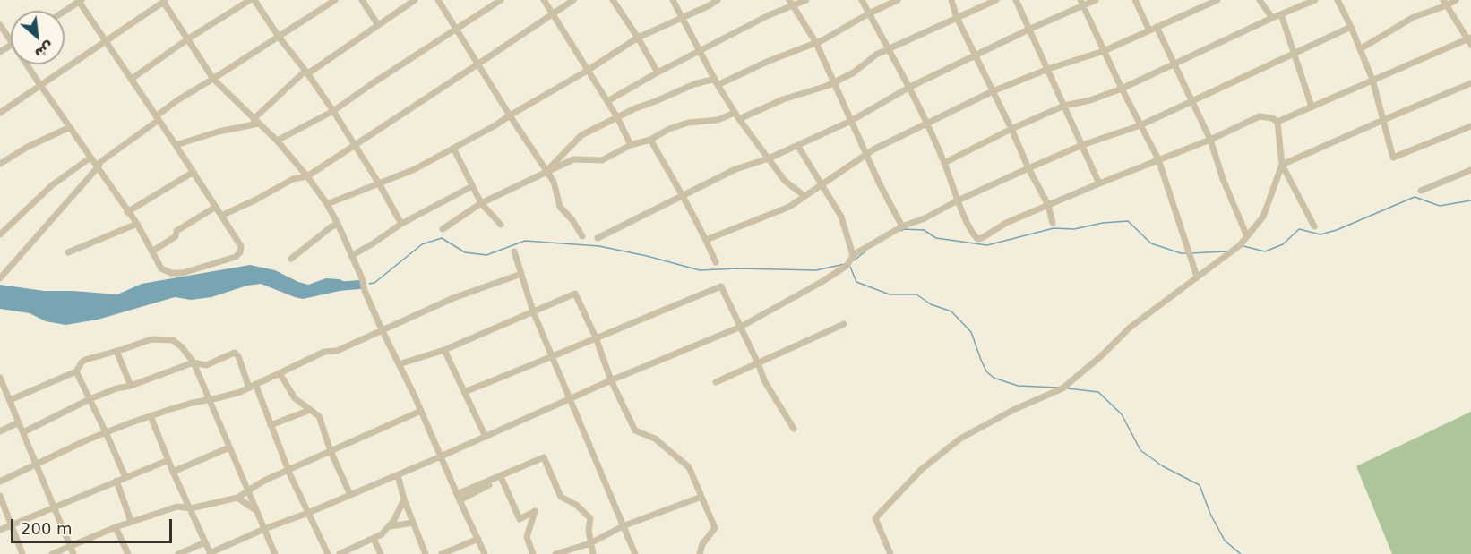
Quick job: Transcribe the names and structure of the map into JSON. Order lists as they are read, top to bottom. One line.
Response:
{"scale_bar":"200 m","north":"bottom right"}
